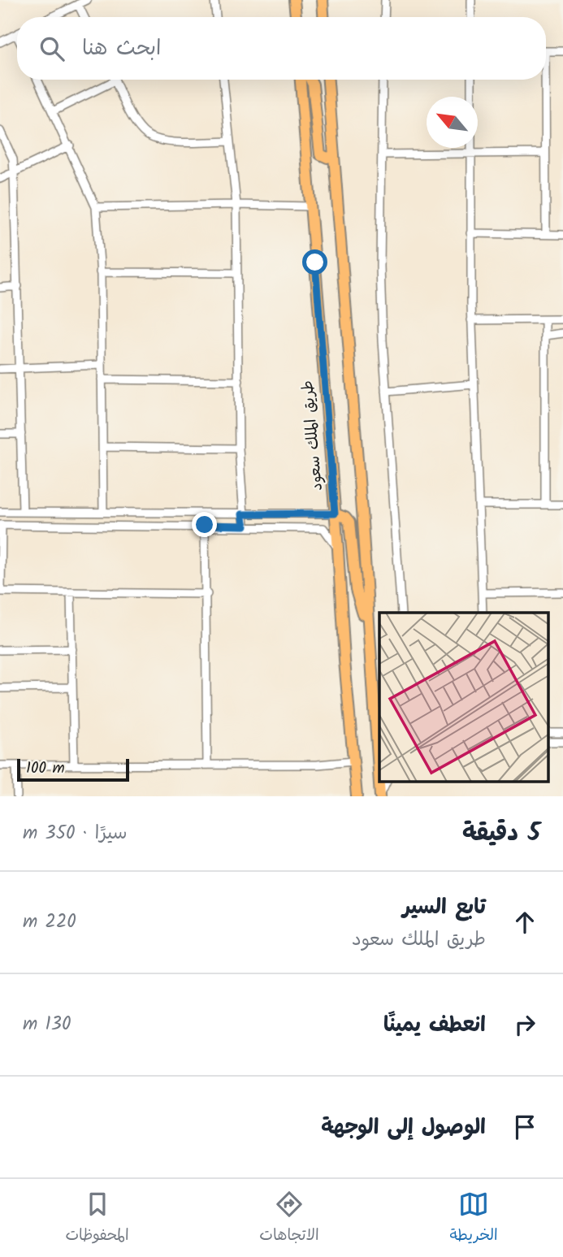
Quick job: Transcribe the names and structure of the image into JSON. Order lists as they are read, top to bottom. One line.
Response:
{"streets":{"main road":["طريق الملك سعود"]},"scale_bar":"100 m","north":"top left","page":{"search":"ابحث هنا","scale":"100 m","heading":["5 دقيقة","سيرًا · 350 m"],"list":[["تابع السير","طريق الملك سعود","220 m"],["انعطف يمينًا","130 m"],"الوصول إلى الوجهة"],"nav":["الخريطة","الاتجاهات","المحفوظات"]}}
